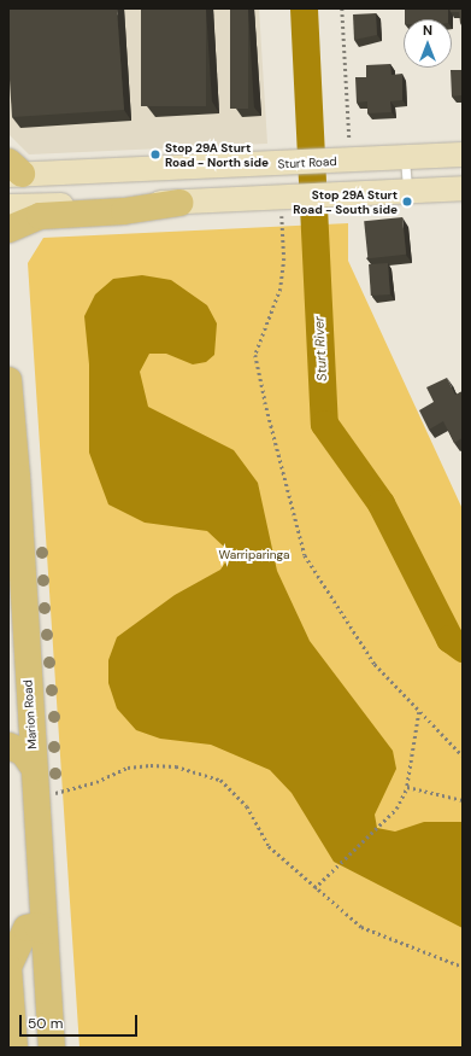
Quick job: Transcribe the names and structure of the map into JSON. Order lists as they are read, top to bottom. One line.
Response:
{"streets":{"main road":["Sturt Road","Marion Road"]},"water":["Sturt River"],"parks":["Warriparinga"],"places":["Stop 29A Sturt Road - North side","Stop 29A Sturt Road - South side"],"scale_bar":"50 m","north":"top"}
